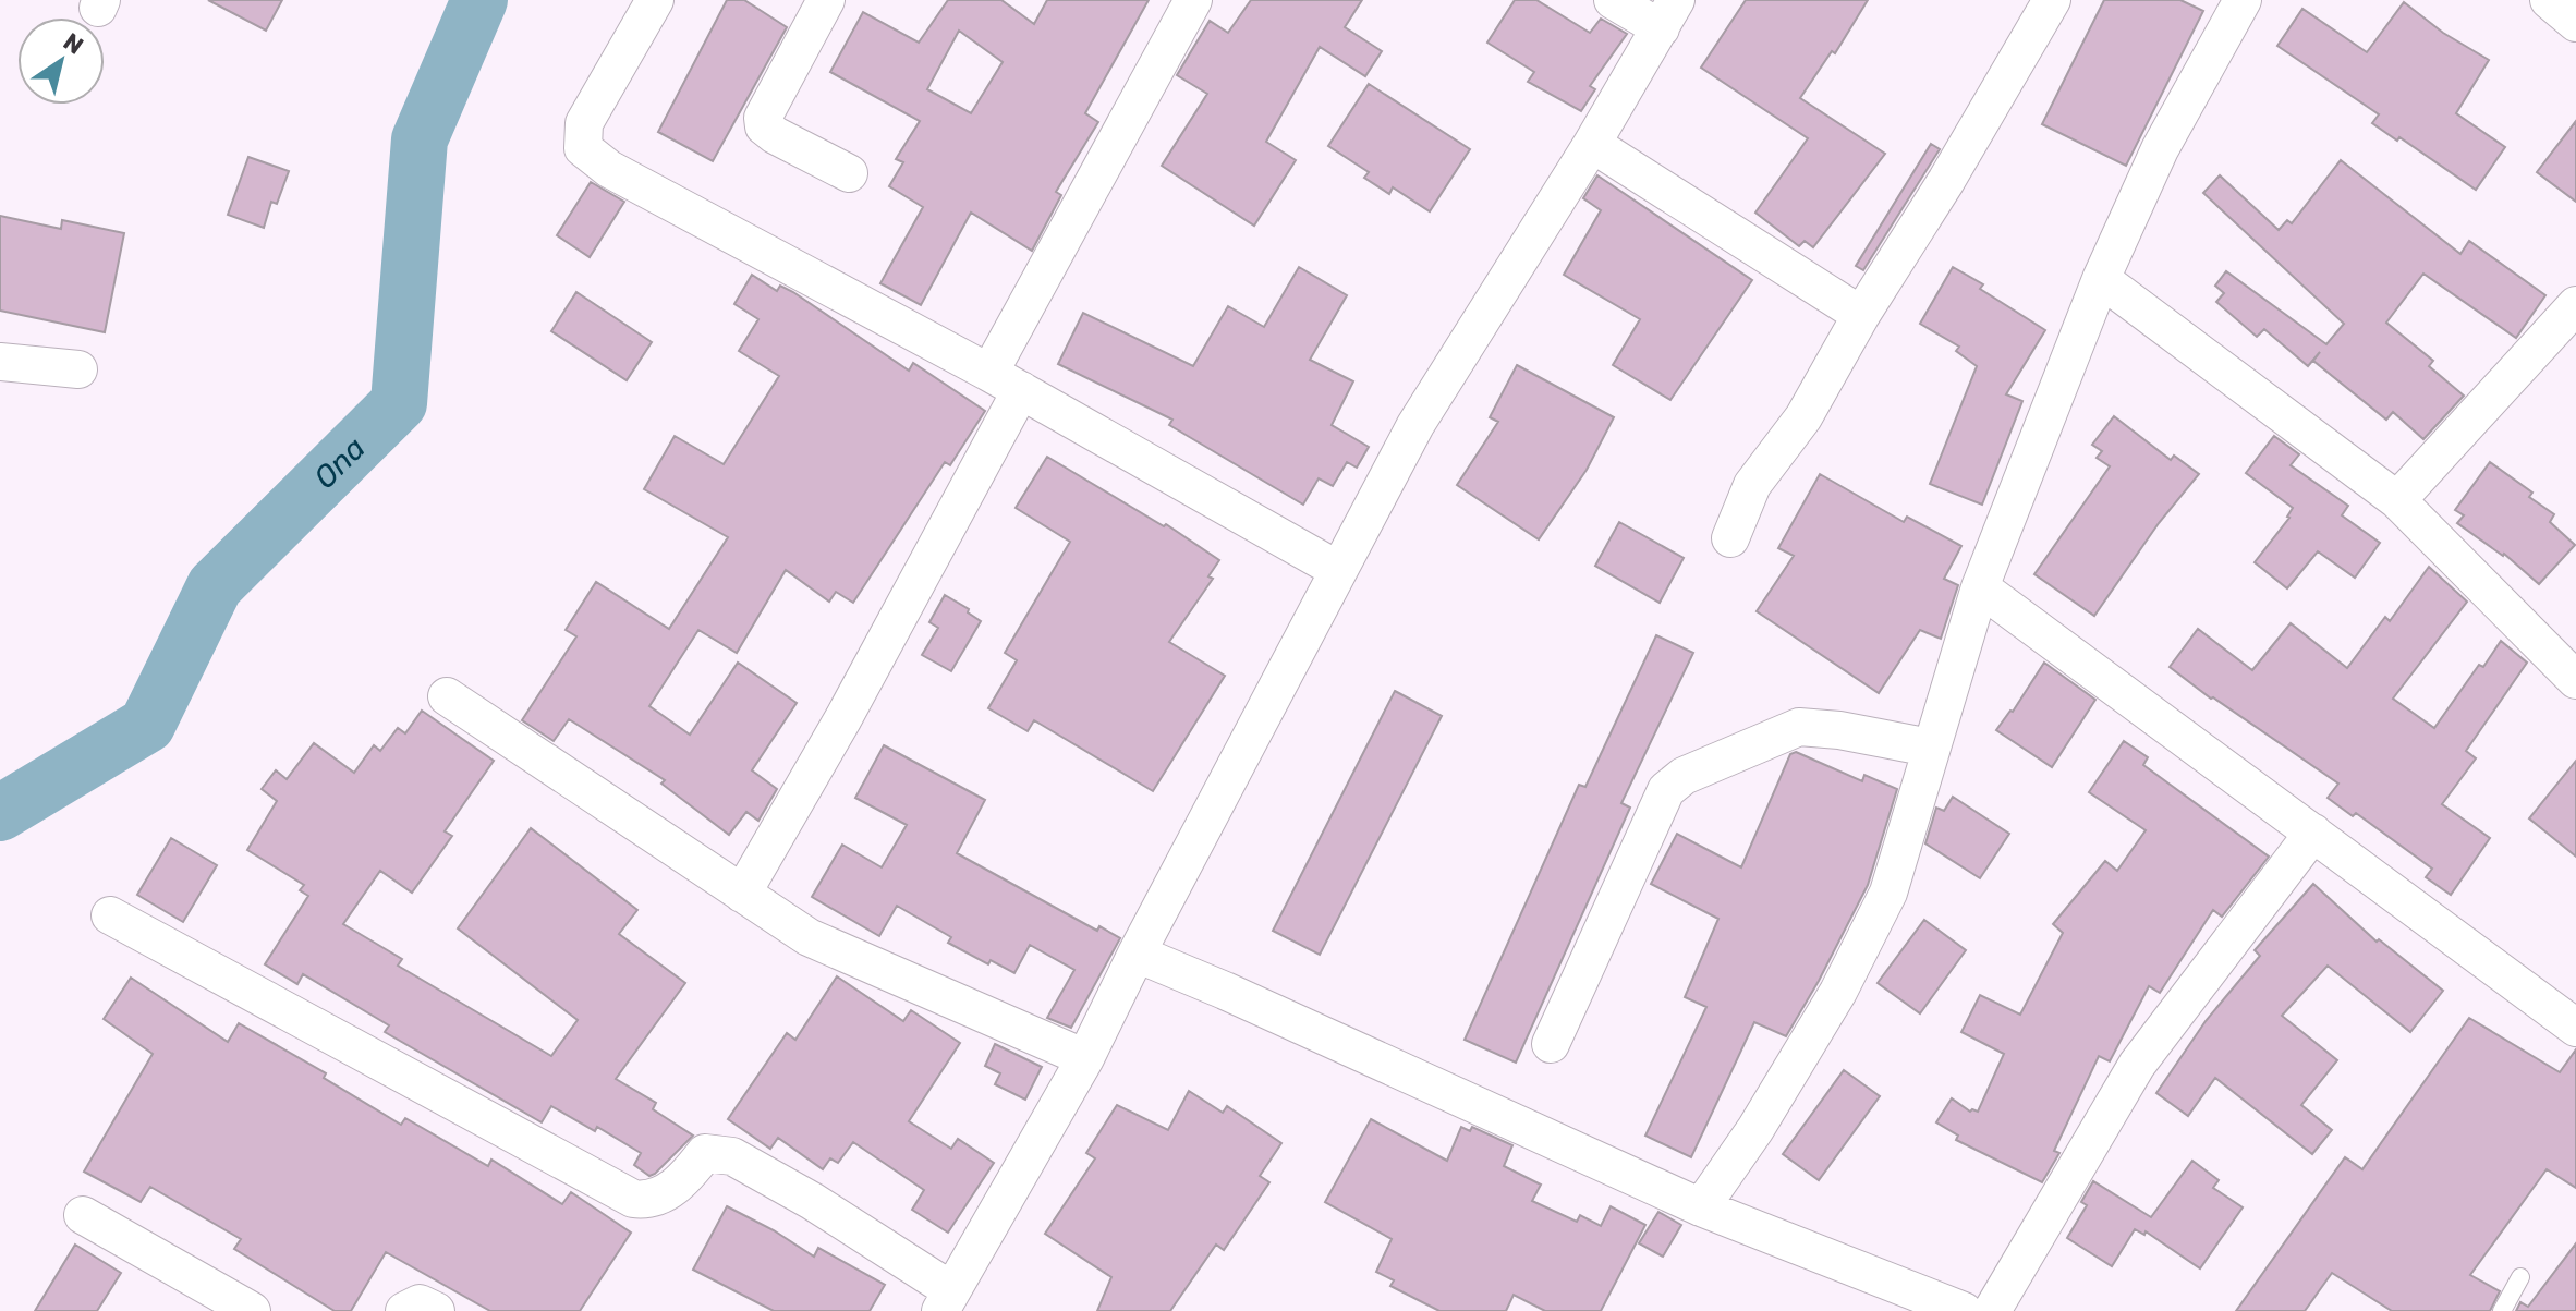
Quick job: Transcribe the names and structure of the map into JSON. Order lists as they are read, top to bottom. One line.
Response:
{"water":["Ona"],"north":"top right"}
